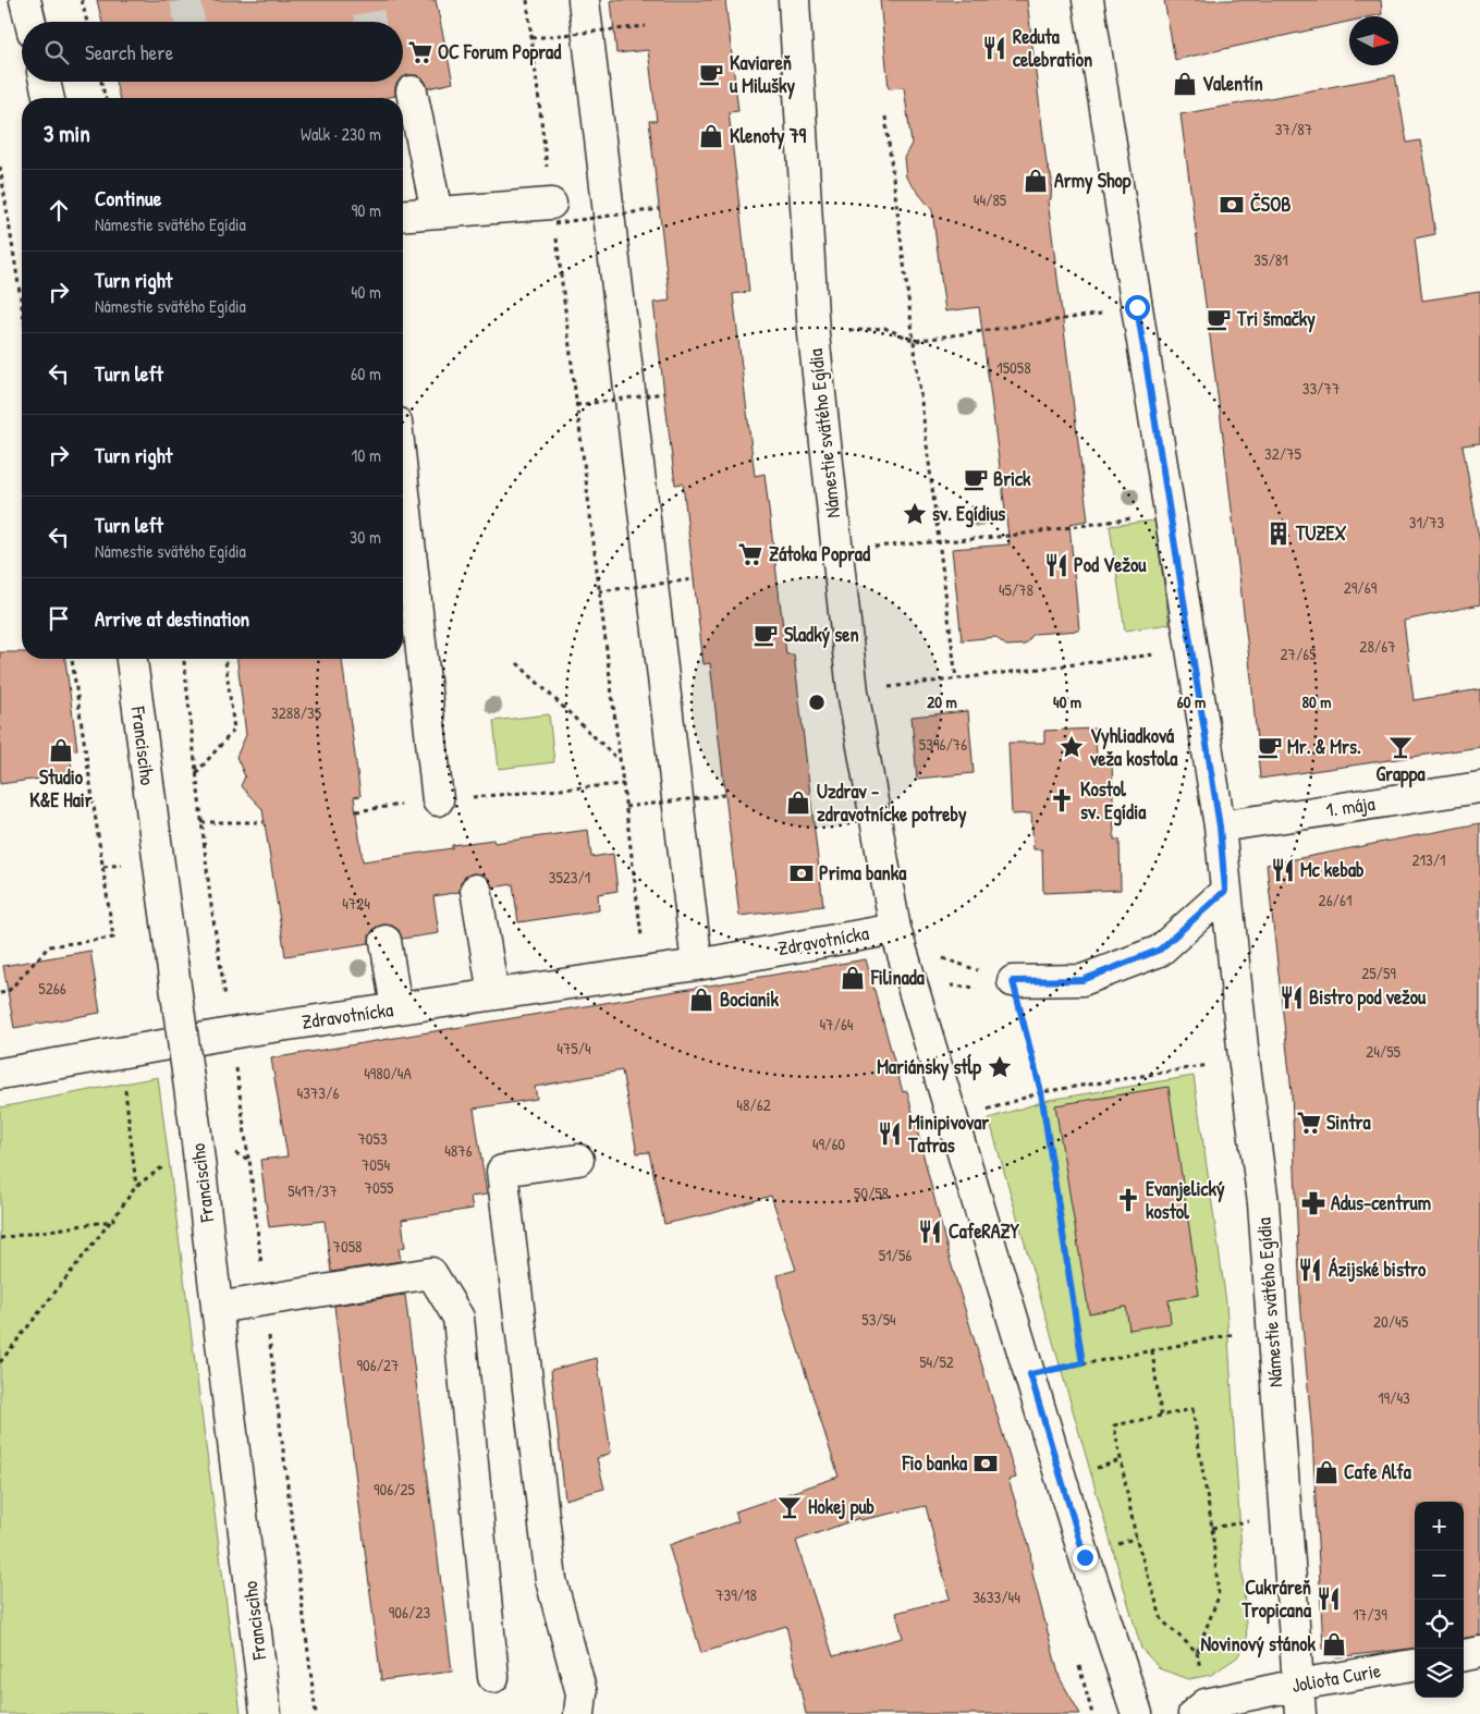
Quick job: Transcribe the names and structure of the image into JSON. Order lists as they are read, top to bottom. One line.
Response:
{"streets":{"street":["Námestie svätého Egídia","Francisciho","1. mája","Zdravotnícka","Joliota Curie"]},"crossings":[["Námestie svätého Egídia","1. mája"],["Námestie svätého Egídia","Zdravotnícka"],["Námestie svätého Egídia","Joliota Curie"]],"places":{"restaurant":["Reduta celebration","Pod Vežou","Mc kebab","Bistro pod vežou","Minipivovar Tatras","CafeRAZY","Ázijské bistro","Cukráreň Tropicana"],"supermarket":["OC Forum Poprad","Zátoka Poprad","Sintra"],"cafe":["Kaviareň u Milušky","Tri šmačky","Brick","Sladký sen","Mr. & Mrs."],"shop":["Valentín","Klenoty 79","Army Shop","Studio K&E Hair","Uzdrav - zdravotnícke potreby","Filinada","Bocianik","Cafe Alfa","Novinový stánok"],"bank":["ČSOB","Prima banka","Fio banka"],"place":["sv. Egídius","Vyhliadková veža kostola","Mariánsky stĺp"],"building":["TUZEX"],"bar":["Grappa","Hokej pub"],"church":["Kostol sv. Egídia","Evanjelický kostol"],"pharmacy":["Adus-centrum"]},"house_numbers":["37/87","44/85","35/81","15058","33/77","32/75","31/73","29/69","45/78","28/67","27/65","3288/35","5396/76","213/1","3523/1","26/61","4724","25/59","5266","47/64","475/4","24/55","4980/4A","4373/6","48/62","7053","49/60","4876","7054","7055","5417/37","50/58","7058","51/56","53/54","20/45","54/52","906/27","19/43","906/25","739/18","3633/44","906/23","17/39"],"north":"right","page":{"search":"Search here","heading":["3 min","Walk · 230 m"],"list":[["Continue","Námestie svätého Egídia","90 m"],["Turn right","Námestie svätého Egídia","40 m"],["Turn left","60 m"],["Turn right","10 m"],["Turn left","Námestie svätého Egídia","30 m"],"Arrive at destination"],"map_buttons":["+","−"]},"rings":["20 m","40 m","60 m","80 m"]}
